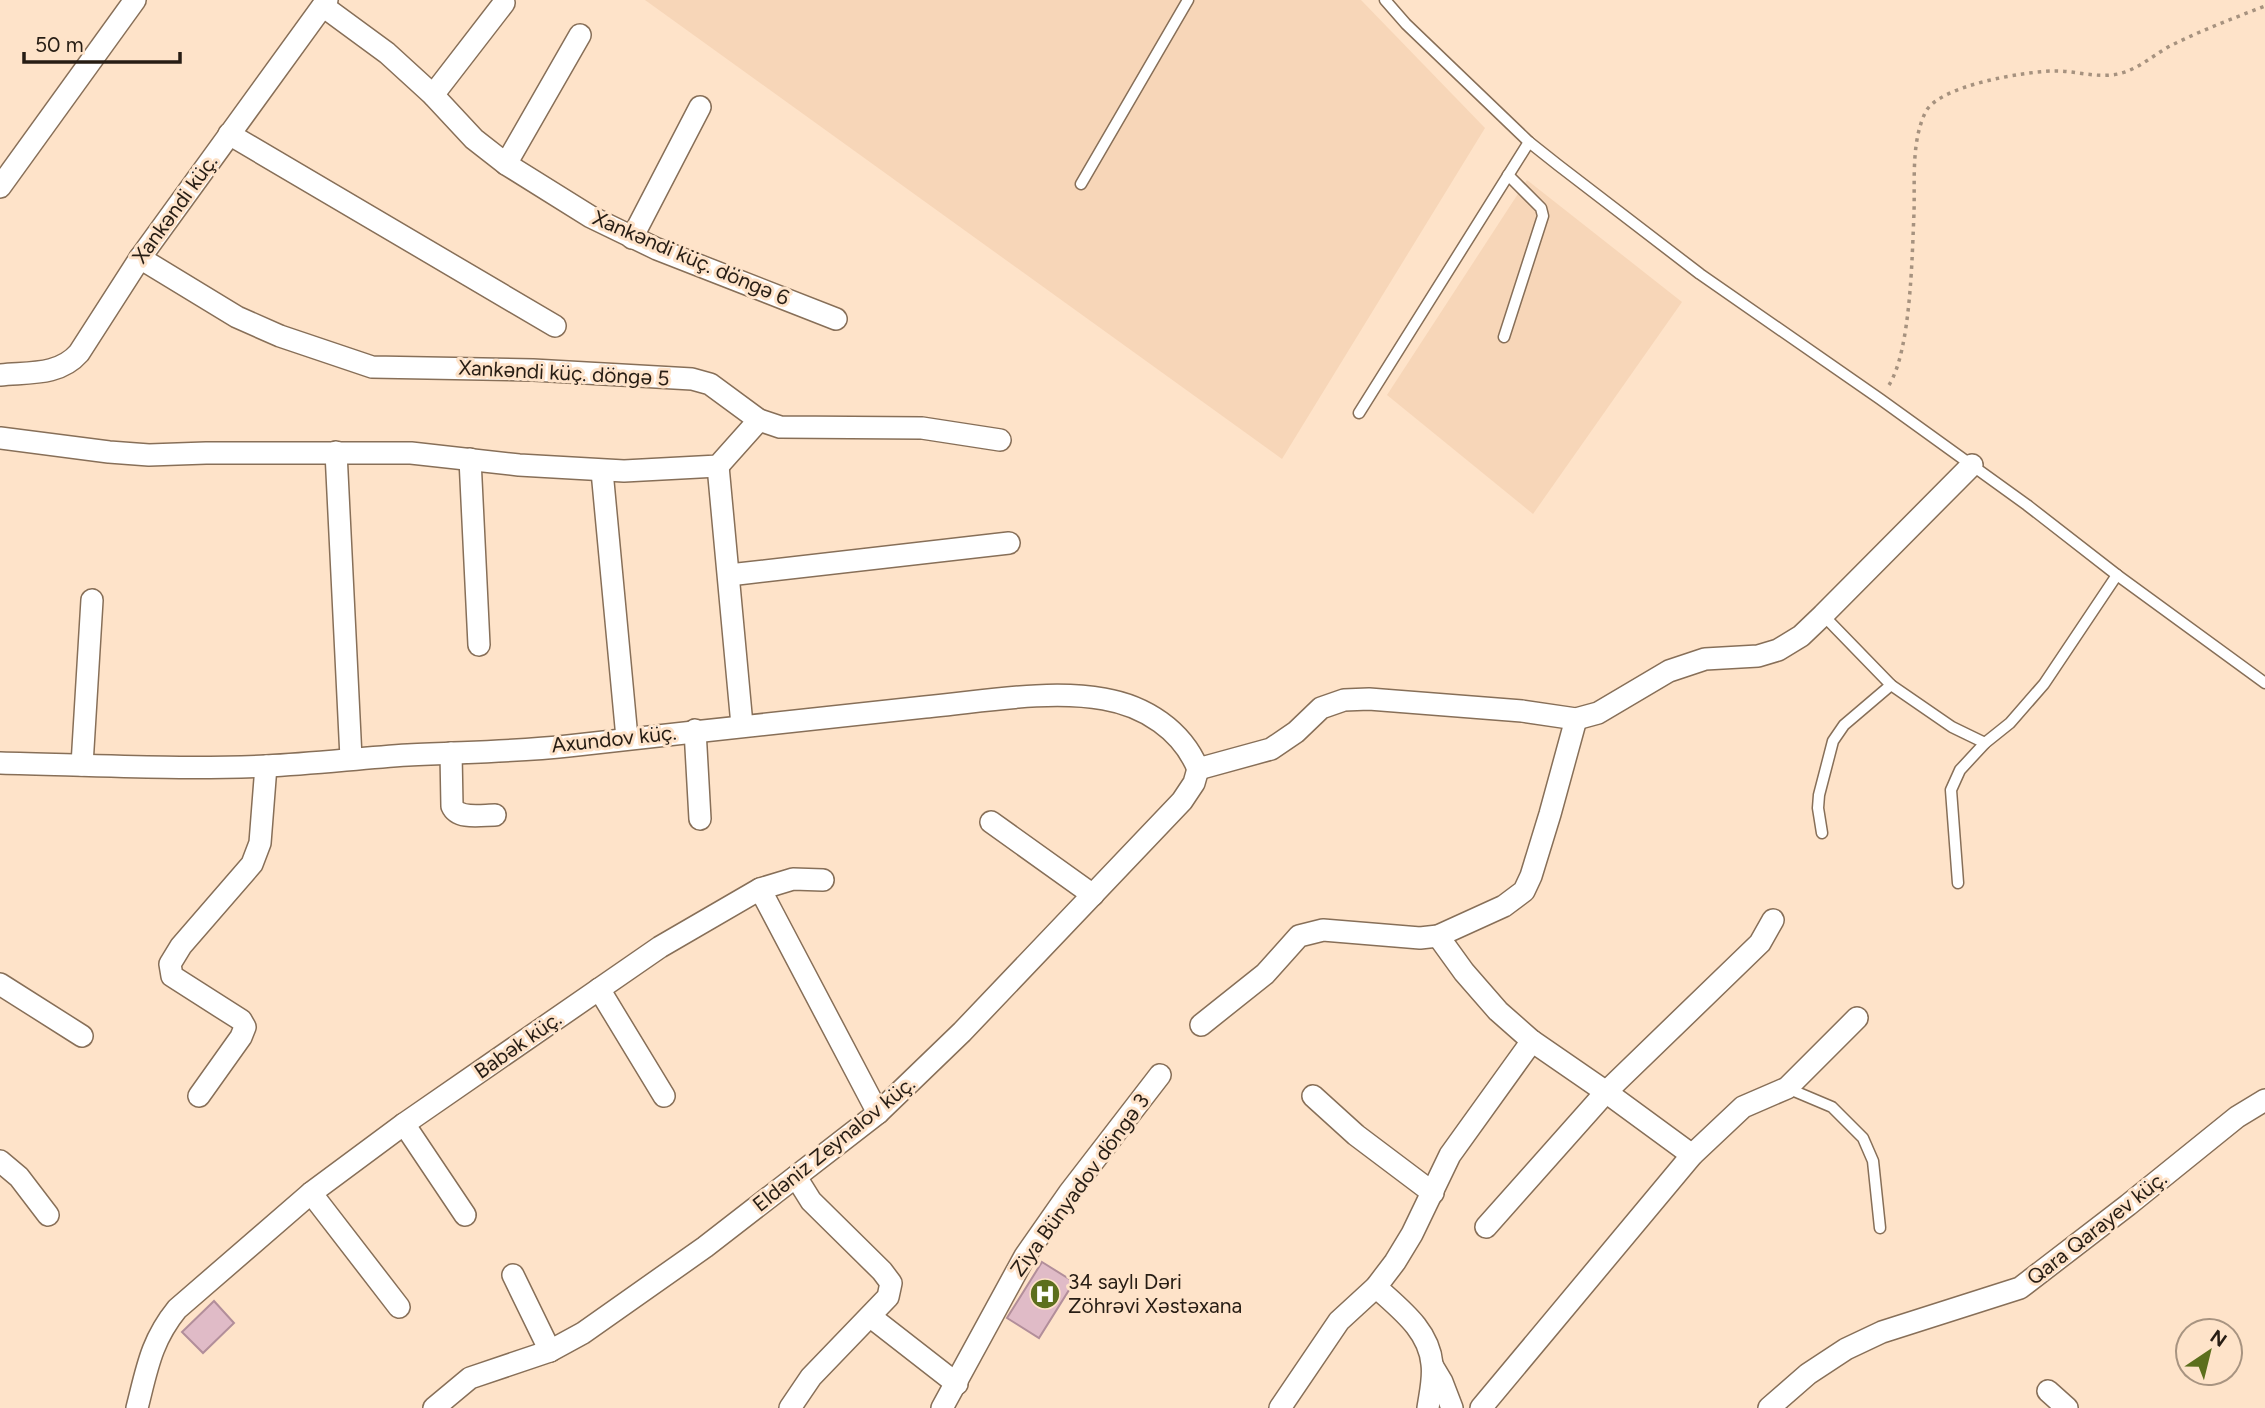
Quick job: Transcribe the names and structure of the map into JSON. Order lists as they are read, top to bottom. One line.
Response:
{"streets":{"street":["Xankəndi küç.","Xankəndi küç. döngə 6","Xankəndi küç. döngə 5","Axundov küç.","Babək küç.","Eldəniz Zeynalov küç.","Ziya Bünyadov döngə 3","Qara Qarayev küç."]},"crossings":[["Xankəndi küç.","Xankəndi küç. döngə 6"],["Xankəndi küç.","Xankəndi küç. döngə 5"],["Axundov küç.","Eldəniz Zeynalov küç."]],"places":{"hospital":["34 saylı Dəri Zöhrəvi Xəstəxana"]},"scale_bar":"50 m","north":"top right"}
